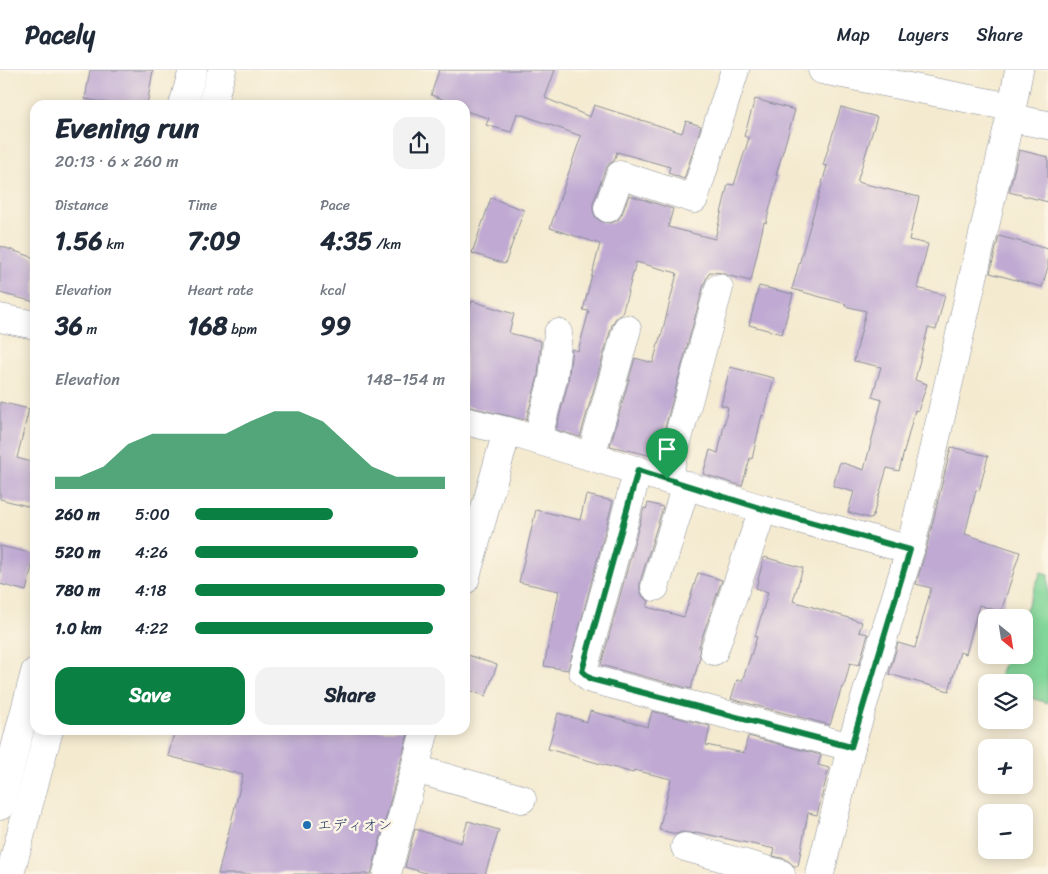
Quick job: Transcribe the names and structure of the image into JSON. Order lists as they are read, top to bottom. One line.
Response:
{"places":["エディオン"],"north":"bottom right","page":{"header":"Pacely","nav":["Map","Layers","Share"],"heading":["Evening run","20:13 · 6 × 260 m"],"stats":[["Distance","1.56 km"],["Time","7:09"],["Pace","4:35 /km"],["Elevation","36 m"],["Heart rate","168 bpm"],["kcal","99"]],"chart":["Elevation","148–154 m"],"list":[{"name":"260 m","note":"5:00"},{"name":"520 m","note":"4:26"},{"name":"780 m","note":"4:18"},{"name":"1.0 km","note":"4:22"}],"map_buttons":["+","−"],"buttons":["Save","Share"]}}
